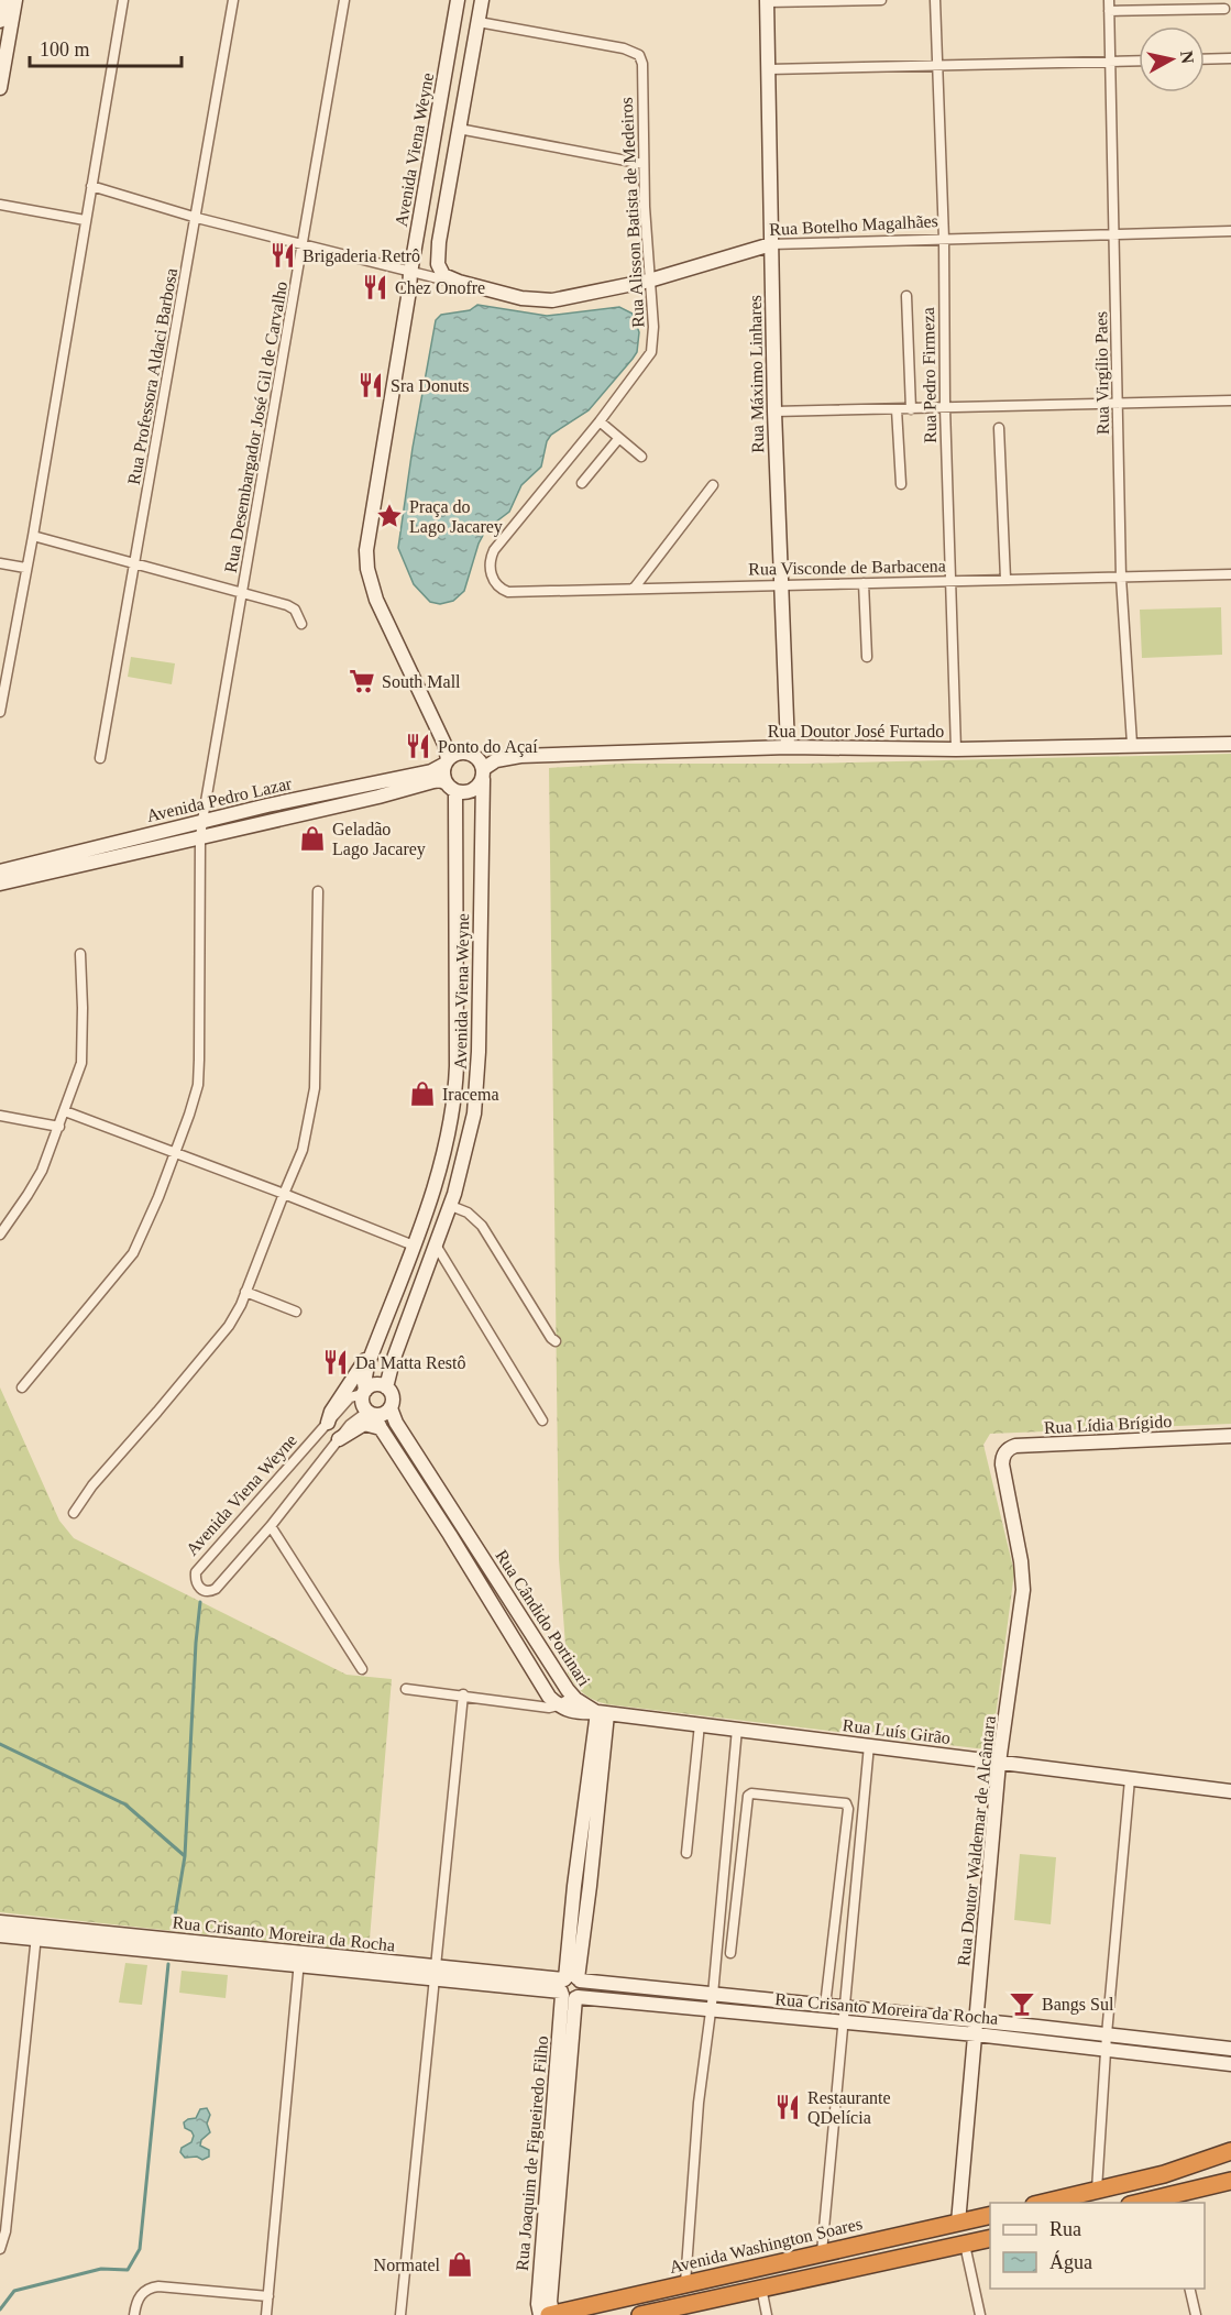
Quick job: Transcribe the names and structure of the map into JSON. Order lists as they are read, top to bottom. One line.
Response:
{"streets":{"highway":["Avenida Washington Soares"],"street":["Avenida Viena Weyne","Rua Alisson Batista de Medeiros","Rua Botelho Magalhães","Rua Virgílio Paes","Rua Máximo Linhares","Rua Pedro Firmeza","Rua Professora Aldaci Barbosa","Rua Desembargador José Gil de Carvalho","Rua Visconde de Barbacena","Rua Doutor José Furtado","Avenida Pedro Lazar","Rua Lídia Brígido","Rua Cândido Portinari","Rua Luís Girão","Rua Doutor Waldemar de Alcântara","Rua Crisanto Moreira da Rocha","Rua Joaquim de Figueiredo Filho"]},"crossings":[["Avenida Viena Weyne","Rua Botelho Magalhães"],["Avenida Viena Weyne","Rua Doutor José Furtado"],["Avenida Viena Weyne","Avenida Pedro Lazar"],["Avenida Viena Weyne","Rua Cândido Portinari"],["Rua Alisson Batista de Medeiros","Rua Botelho Magalhães"],["Rua Alisson Batista de Medeiros","Rua Visconde de Barbacena"],["Rua Botelho Magalhães","Rua Virgílio Paes"],["Rua Botelho Magalhães","Rua Máximo Linhares"],["Rua Botelho Magalhães","Rua Pedro Firmeza"],["Rua Botelho Magalhães","Rua Professora Aldaci Barbosa"],["Rua Botelho Magalhães","Rua Desembargador José Gil de Carvalho"],["Rua Virgílio Paes","Rua Visconde de Barbacena"],["Rua Virgílio Paes","Rua Doutor José Furtado"],["Rua Máximo Linhares","Rua Visconde de Barbacena"],["Rua Máximo Linhares","Rua Doutor José Furtado"],["Rua Pedro Firmeza","Rua Visconde de Barbacena"],["Rua Pedro Firmeza","Rua Doutor José Furtado"],["Rua Desembargador José Gil de Carvalho","Avenida Pedro Lazar"],["Rua Doutor José Furtado","Avenida Pedro Lazar"],["Rua Lídia Brígido","Rua Doutor Waldemar de Alcântara"],["Rua Cândido Portinari","Rua Luís Girão"],["Rua Cândido Portinari","Rua Joaquim de Figueiredo Filho"],["Rua Luís Girão","Rua Doutor Waldemar de Alcântara"],["Rua Luís Girão","Rua Joaquim de Figueiredo Filho"],["Rua Doutor Waldemar de Alcântara","Rua Crisanto Moreira da Rocha"],["Rua Doutor Waldemar de Alcântara","Avenida Washington Soares"],["Rua Crisanto Moreira da Rocha","Rua Joaquim de Figueiredo Filho"],["Rua Joaquim de Figueiredo Filho","Avenida Washington Soares"]],"places":{"restaurant":["Brigaderia Retrô","Chez Onofre","Sra Donuts","Ponto do Açaí","Da Matta Restô","Restaurante QDelícia"],"place":["Praça do Lago Jacarey"],"supermarket":["South Mall"],"shop":["Geladão Lago Jacarey","Iracema","Normatel"],"bar":["Bangs Sul"]},"legend":["Rua","Água"],"scale_bar":"100 m","north":"right"}
